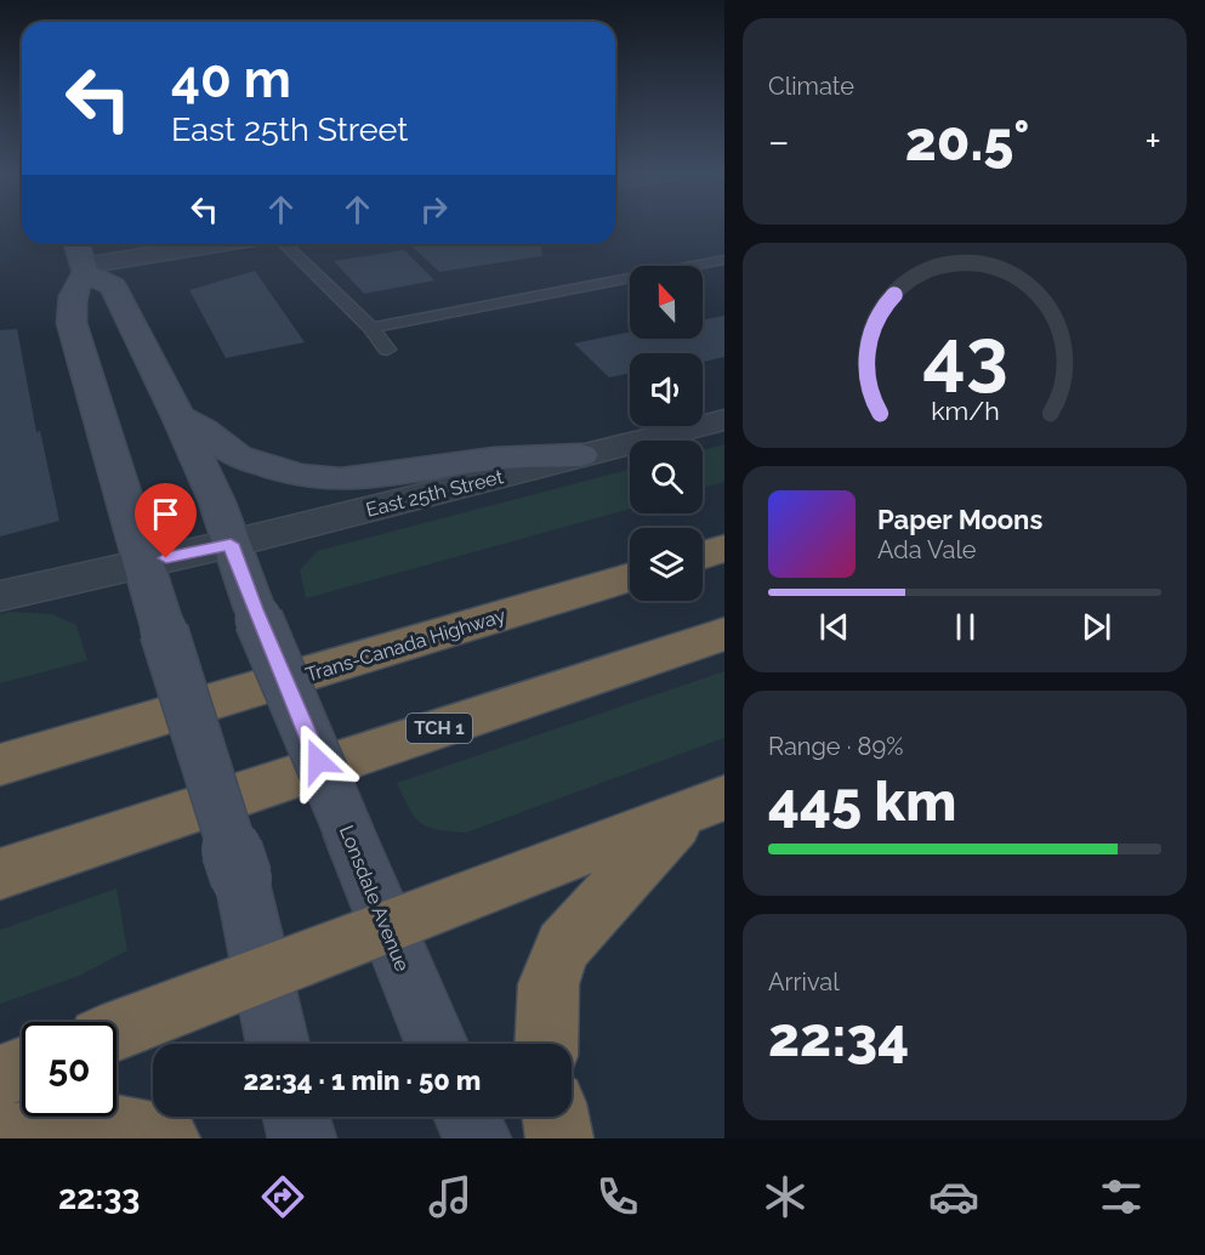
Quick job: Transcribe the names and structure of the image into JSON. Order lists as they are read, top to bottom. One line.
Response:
{"streets":{"highway":["Trans-Canada Highway","TCH 1"],"main road":["Lonsdale Avenue"],"street":["East 25th Street"]},"crossings":[["East 25th Street","Lonsdale Avenue"]],"north":"top","page":{"tile":["Climate",["Range · 89%","445 km"],["Arrival","22:34"]],"turn":["40 m","East 25th Street"],"heat":["−","20.5°","+"],"song":["Paper Moons","Ada Vale"],"limit":"50","trip":"22:34 · 1 min · 50 m","tabs":"22:33","gauge":["43","km/h"]}}
